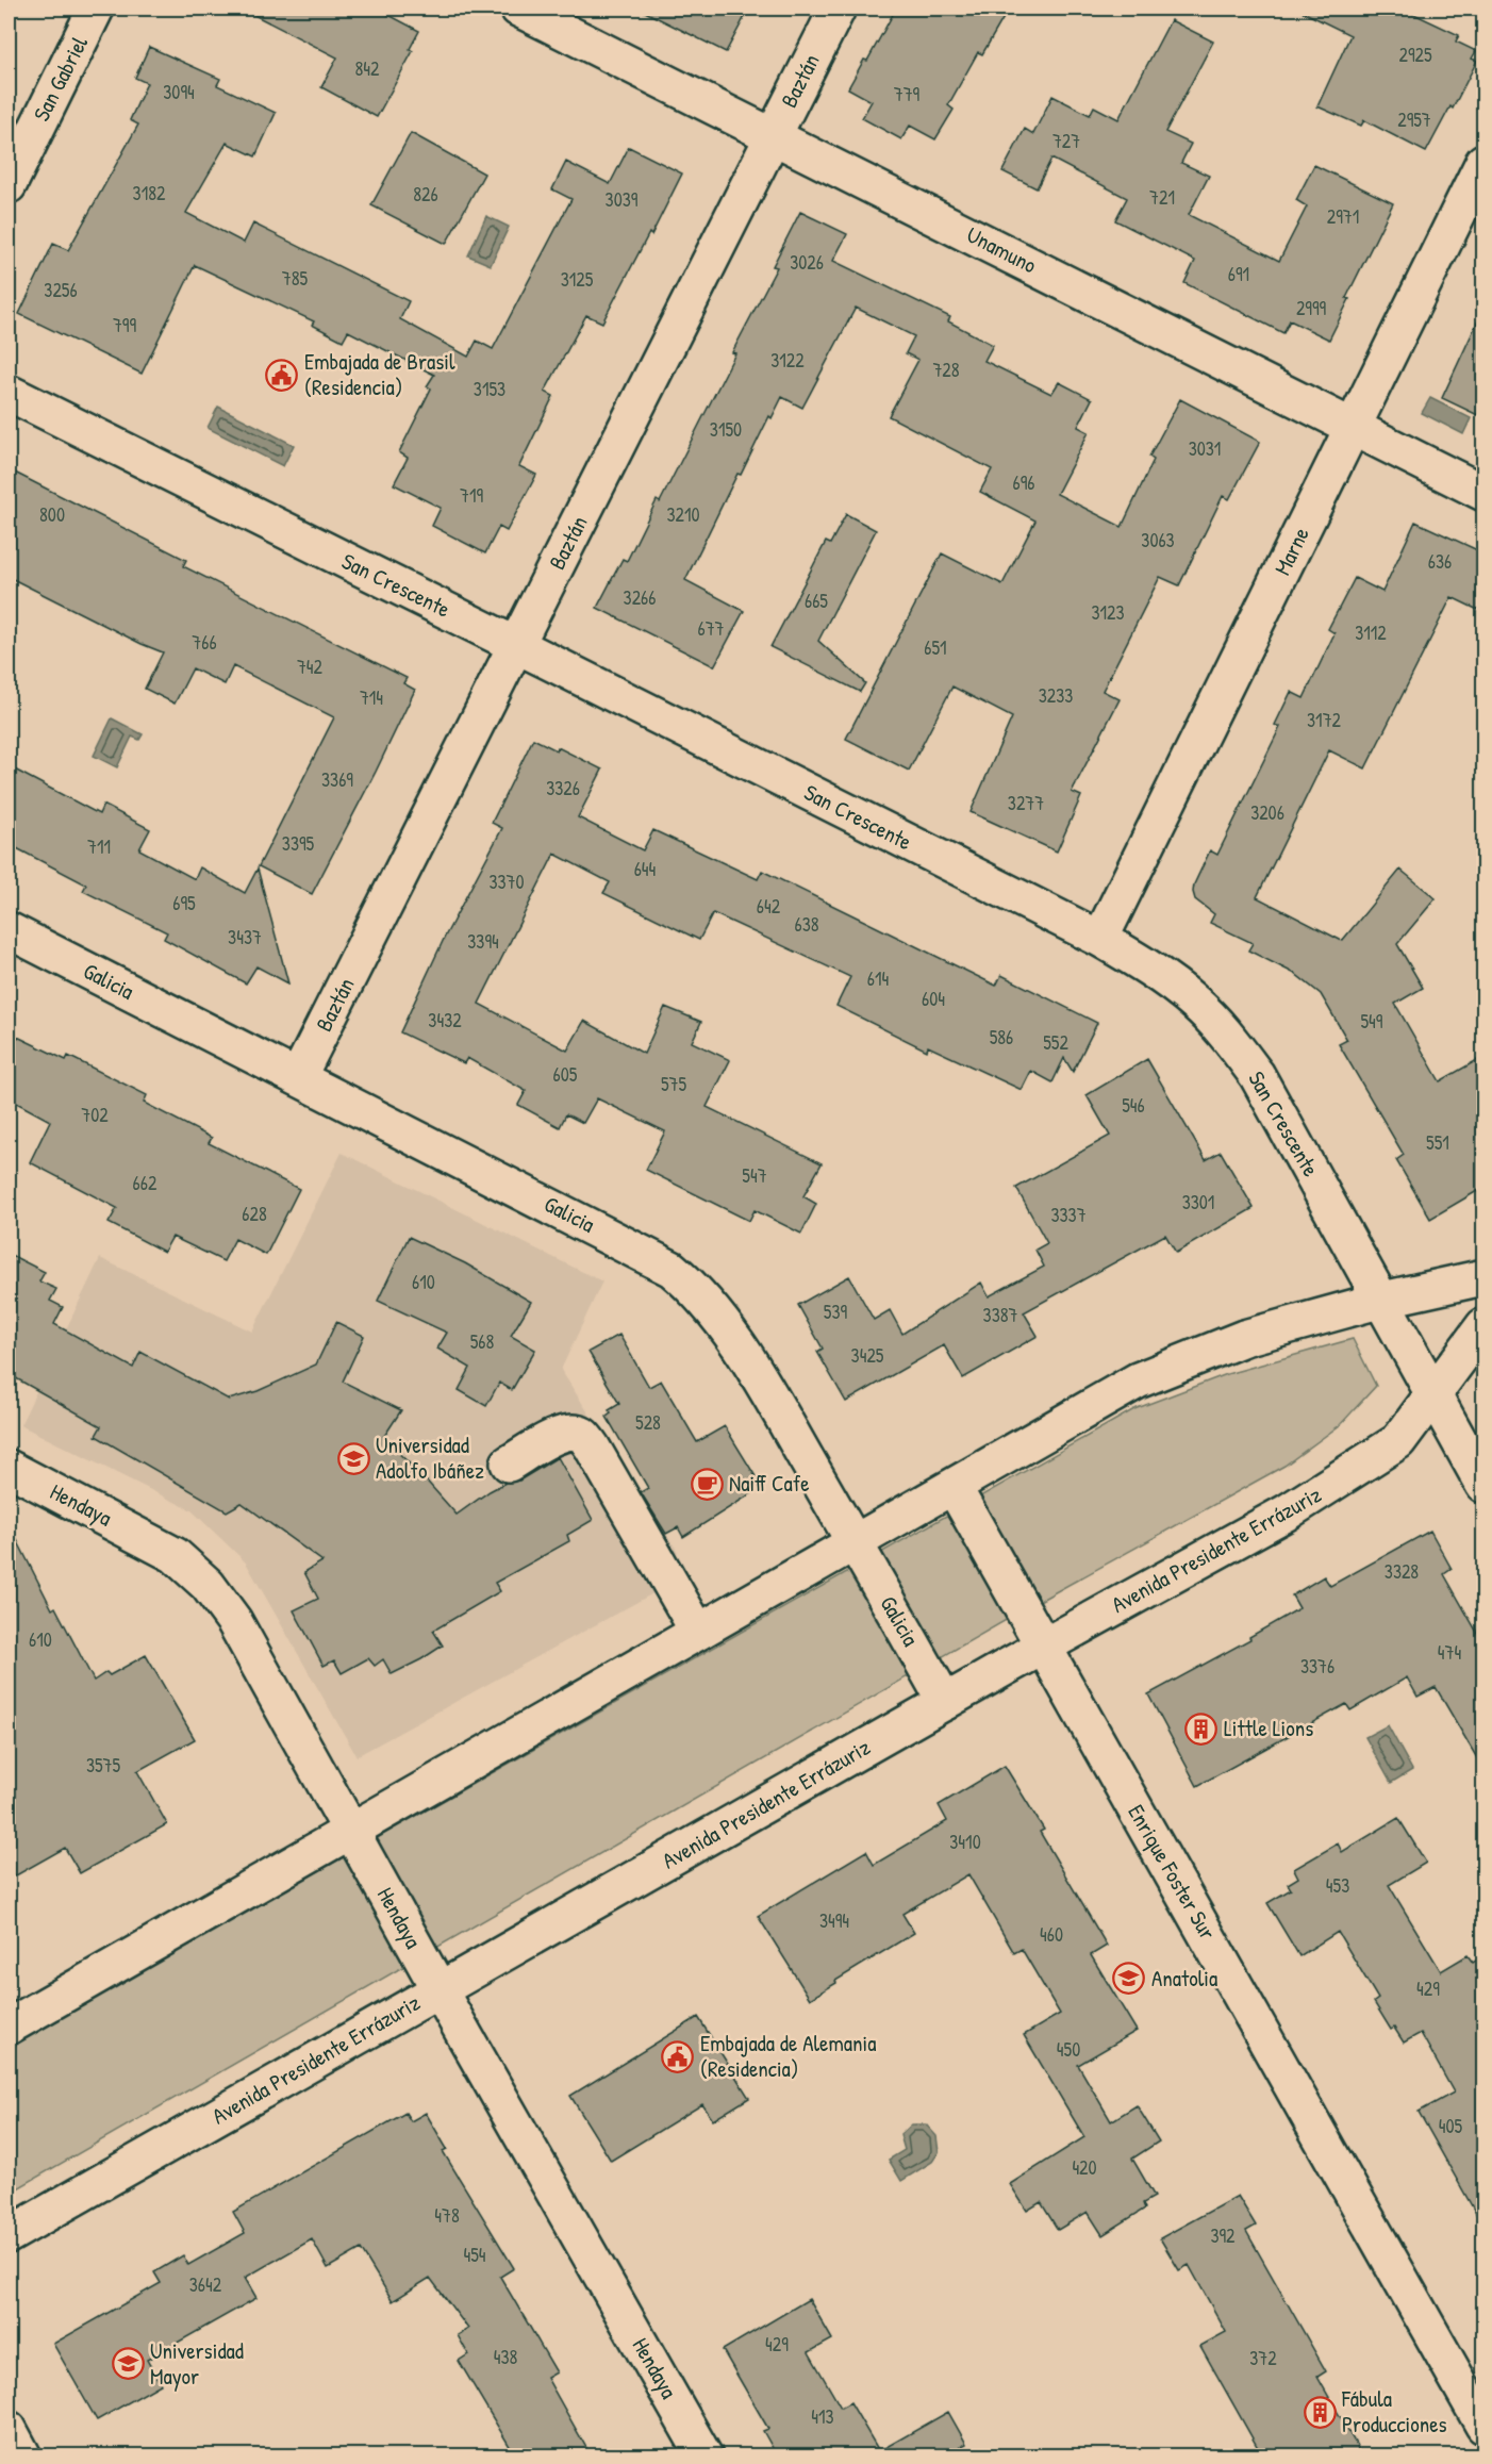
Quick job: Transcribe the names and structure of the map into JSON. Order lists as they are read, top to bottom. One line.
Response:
{"streets":{"street":["San Gabriel","Baztán","Unamuno","Marne","San Crescente","Galicia","Hendaya","Avenida Presidente Errázuriz","Enrique Foster Sur"]},"crossings":[["Baztán","Unamuno"],["Baztán","San Crescente"],["Baztán","Galicia"],["Unamuno","Marne"],["Marne","San Crescente"],["San Crescente","Avenida Presidente Errázuriz"],["Galicia","Avenida Presidente Errázuriz"],["Hendaya","Avenida Presidente Errázuriz"],["Avenida Presidente Errázuriz","Enrique Foster Sur"]],"places":{"public building":["Embajada de Brasil (Residencia)","Embajada de Alemania (Residencia)"],"school or university":["Universidad Adolfo Ibáñez","Anatolia","Universidad Mayor"],"cafe":["Naiff Cafe"],"building":["Little Lions","Fábula Producciones"]},"house_numbers":["2925","842","3094","779","2957","727","3182","826","721","3039","2971","3026","691","785","3125","3256","2999","799","3122","728","3153","3150","3031","696","719","800","3210","3063","636","3266","665","3123","677","3112","766","651","742","3233","714","3172","3369","3326","3277","3206","3395","711","644","3370","695","642","638","3437","3394","614","604","3432","549","586","552","605","575","546","702","551","547","662","3301","628","3337","610","539","3387","568","3425","528","3328","610","474","3376","3575","3410","453","3494","460","429","450","405","420","478","392","454","3642","429","438","372","413"]}
